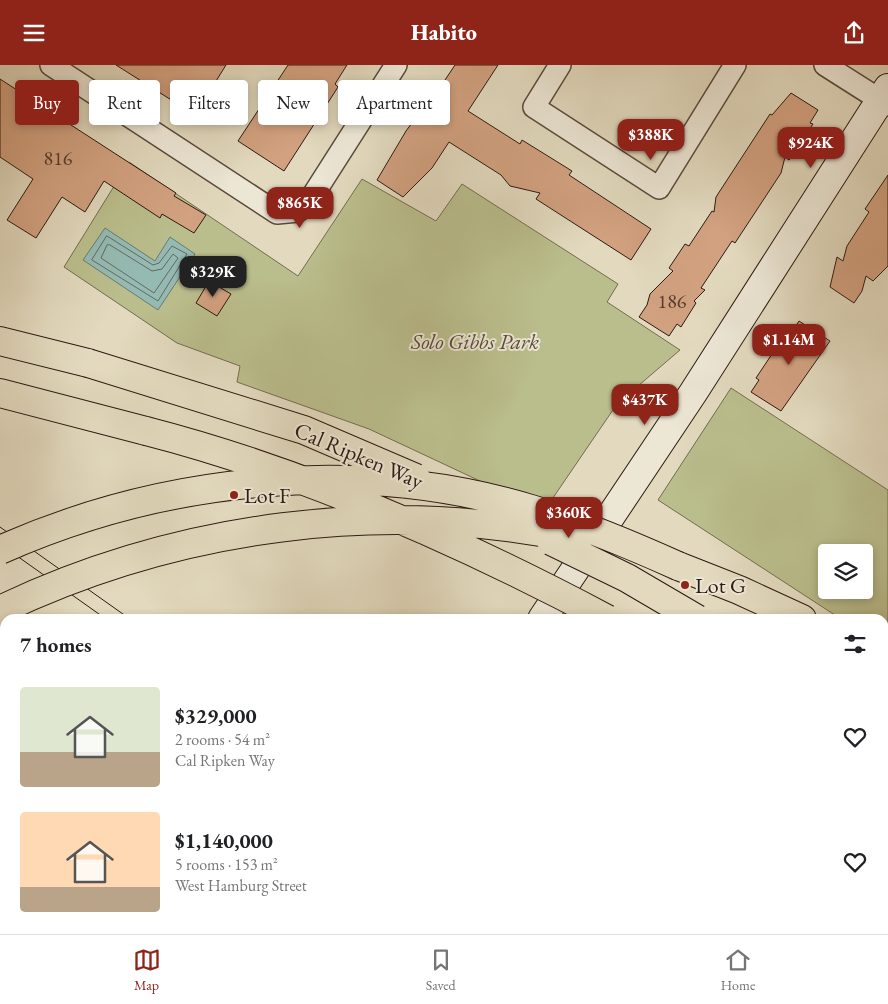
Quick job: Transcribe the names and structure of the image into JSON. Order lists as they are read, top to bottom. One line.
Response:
{"streets":{"highway":["Cal Ripken Way"]},"parks":["Solo Gibbs Park"],"places":["Lot F","Lot G"],"house_numbers":["816","186"],"page":{"header":"Habito","chip":["Buy","Rent","Filters","New","Apartment"],"price":["$388K","$924K","$865K","$329K","$1.14M","$437K","$360K"],"heading":"7 homes","list":[{"name":"$329,000","note":"2 rooms · 54 m² · Cal Ripken Way"},{"name":"$1,140,000","note":"5 rooms · 153 m² · West Hamburg Street"}],"tabs":["Map","Saved","Home"]}}
